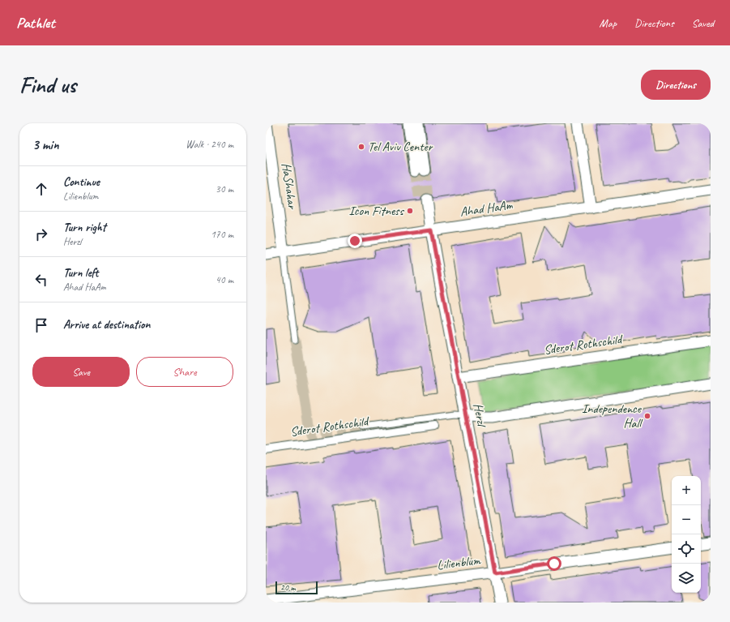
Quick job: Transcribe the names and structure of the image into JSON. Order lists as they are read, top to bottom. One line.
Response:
{"streets":{"street":["HaShahar","Ahad HaAm","Sderot Rothschild","Herzl","Lilienblum"]},"crossings":[["HaShahar","Ahad HaAm"],["Ahad HaAm","Herzl"],["Sderot Rothschild","Herzl"],["Herzl","Lilienblum"]],"places":["Tel Aviv Center","Icon Fitness","Independence Hall"],"scale_bar":"20 m","page":{"header":"Pathlet","nav":["Map","Directions","Saved"],"buttons":["Directions",["Save","Share"]],"title":"Find us","heading":["3 min","Walk · 240 m"],"list":[["Continue","Lilienblum","30 m"],["Turn right","Herzl","170 m"],["Turn left","Ahad HaAm","40 m"],"Arrive at destination"],"map_buttons":["+","−"],"scale":"20 m"}}
